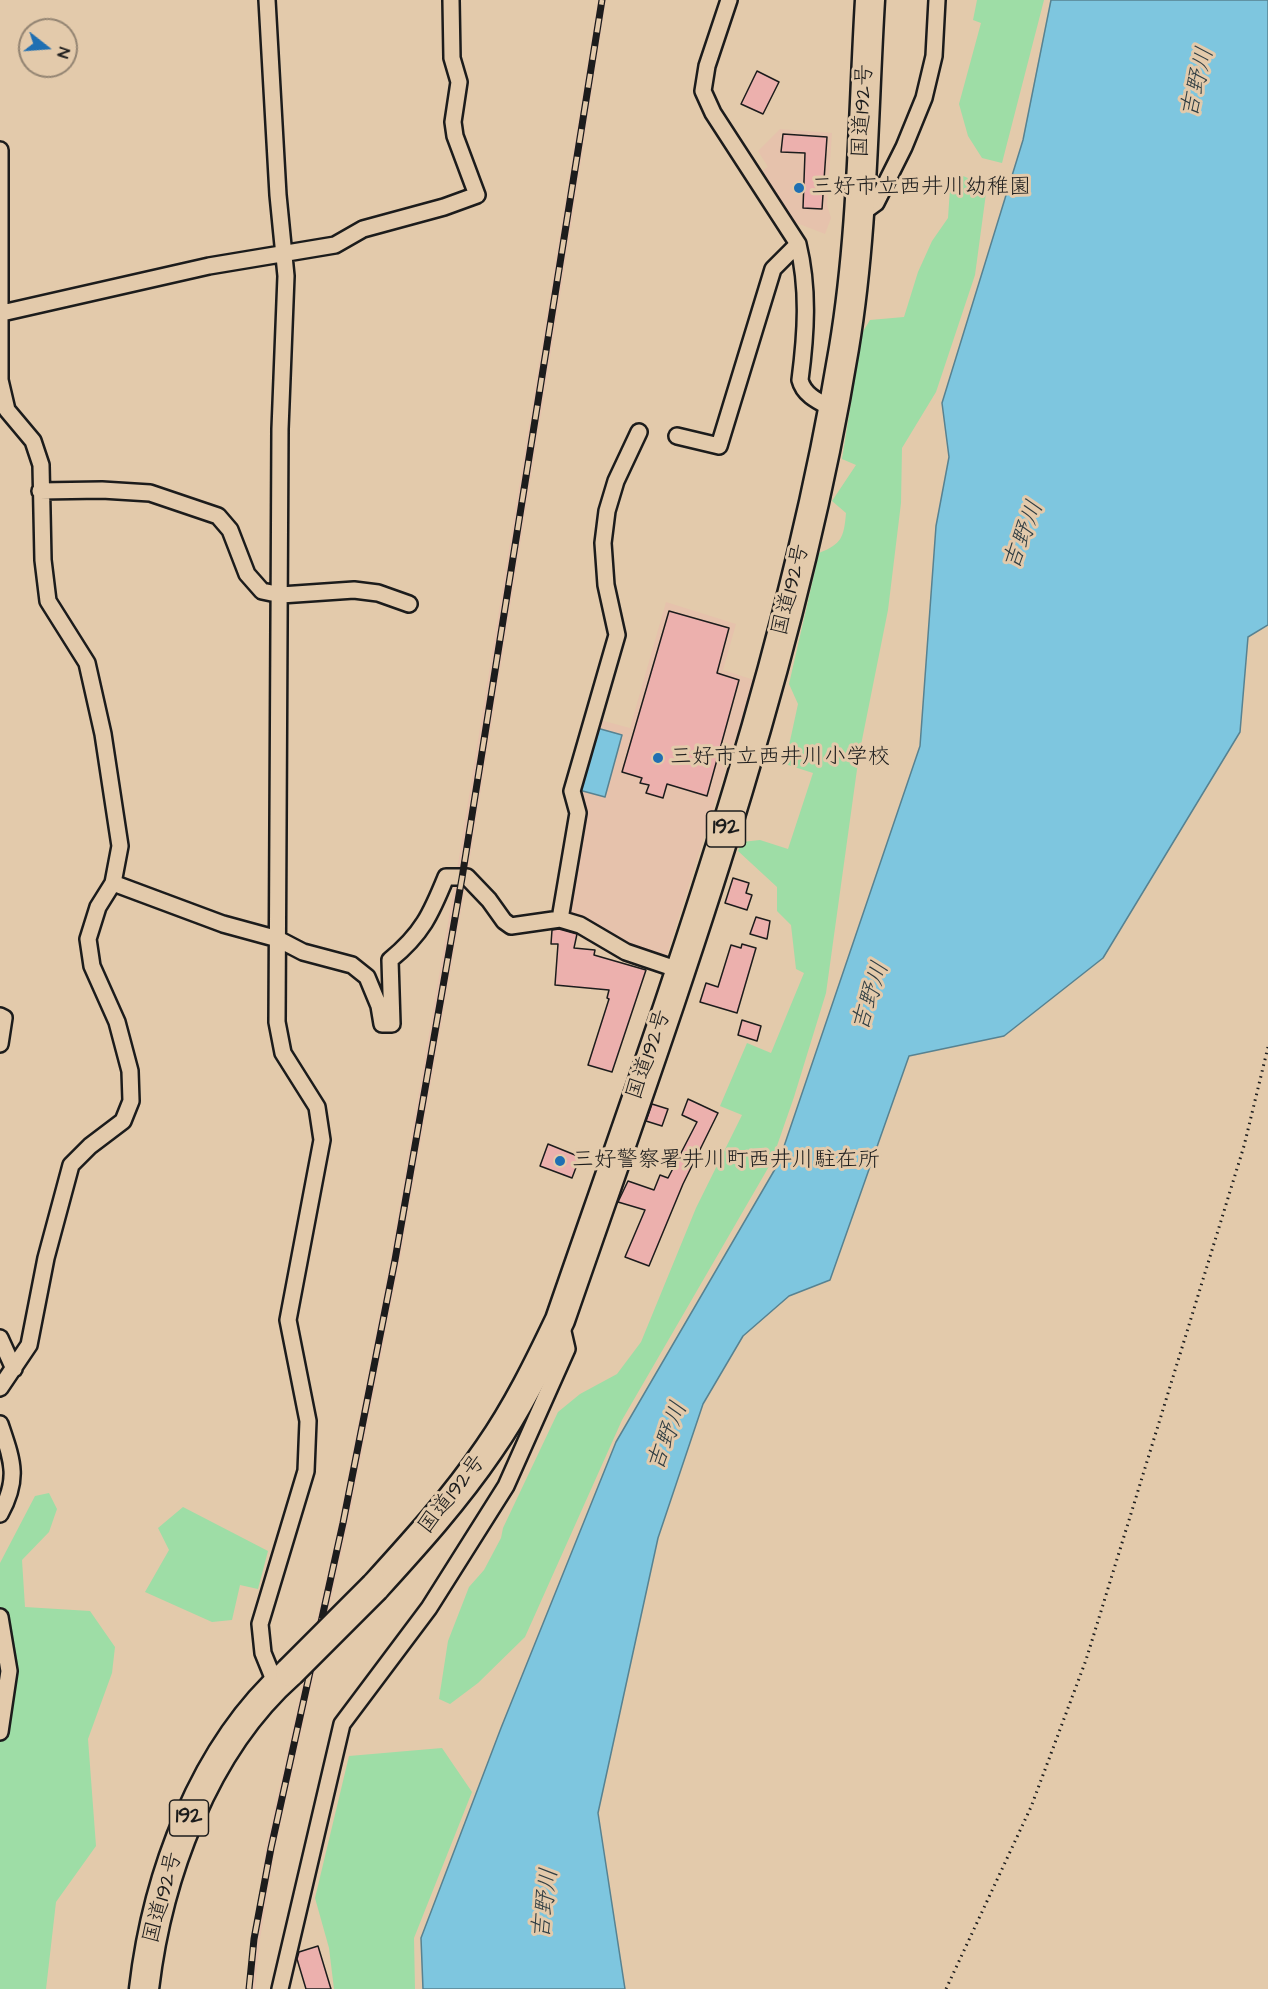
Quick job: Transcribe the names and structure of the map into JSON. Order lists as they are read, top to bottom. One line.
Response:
{"streets":{"highway":["国道192号","192"]},"water":["吉野川"],"places":["三好市立西井川幼稚園","三好市立西井川小学校","三好警察署井川町西井川駐在所"],"north":"right"}
